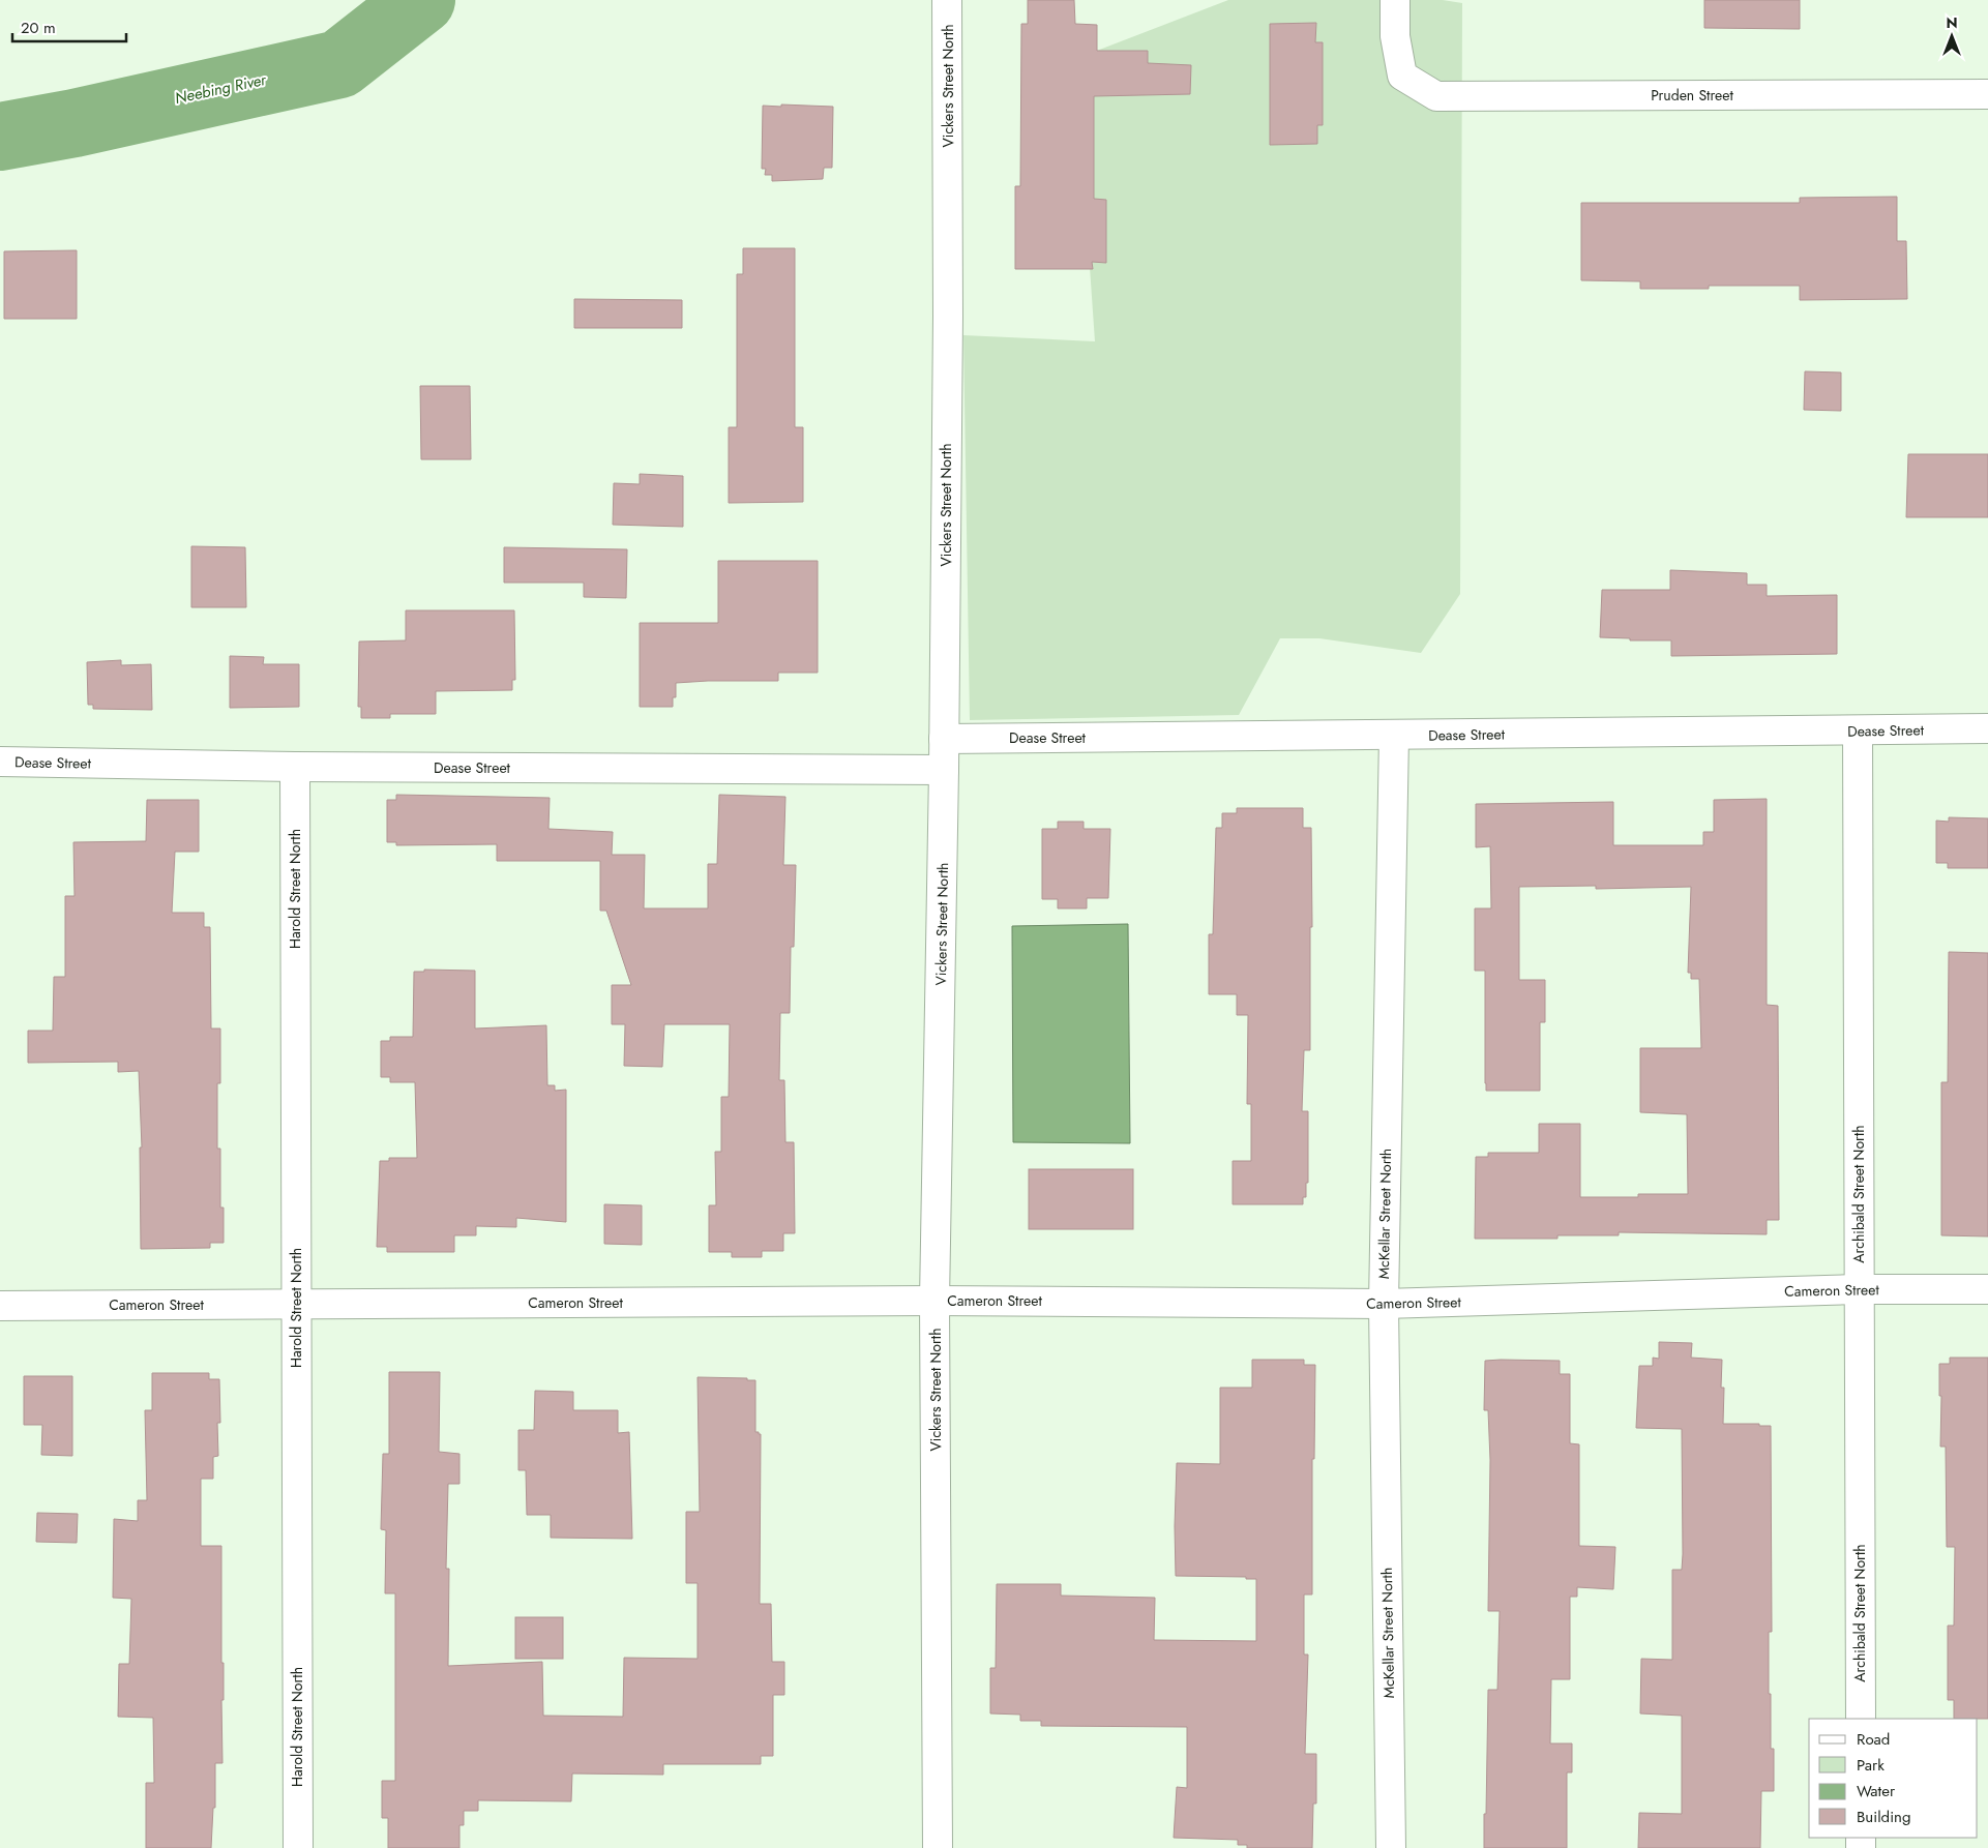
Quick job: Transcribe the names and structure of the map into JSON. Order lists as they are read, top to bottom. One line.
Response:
{"streets":{"street":["Vickers Street North","Pruden Street","Dease Street","Harold Street North","Archibald Street North","McKellar Street North","Cameron Street"]},"crossings":[["Vickers Street North","Dease Street"],["Vickers Street North","Cameron Street"],["Dease Street","Harold Street North"],["Dease Street","Archibald Street North"],["Dease Street","McKellar Street North"],["Harold Street North","Cameron Street"],["Archibald Street North","Cameron Street"],["McKellar Street North","Cameron Street"]],"water":["Neebing River"],"legend":["Road","Park","Water","Building"],"scale_bar":"20 m","north":"top"}
